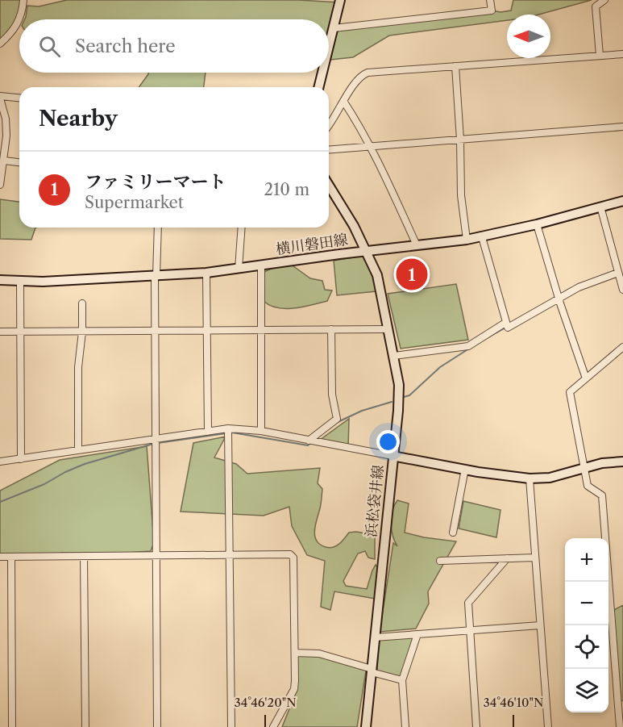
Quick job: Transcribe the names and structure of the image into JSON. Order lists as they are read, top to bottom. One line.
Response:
{"streets":{"main road":["横川磐田線","浜松袋井線"]},"crossings":[["横川磐田線","浜松袋井線"]],"north":"left","page":{"search":"Search here","heading":"Nearby","list":[{"mark":"1","name":"ファミリーマート","note":"Supermarket","value":"210 m"}],"pins":"1","map_buttons":["+","−"]},"coordinates":["34°46'20\"N","34°46'10\"N"]}
